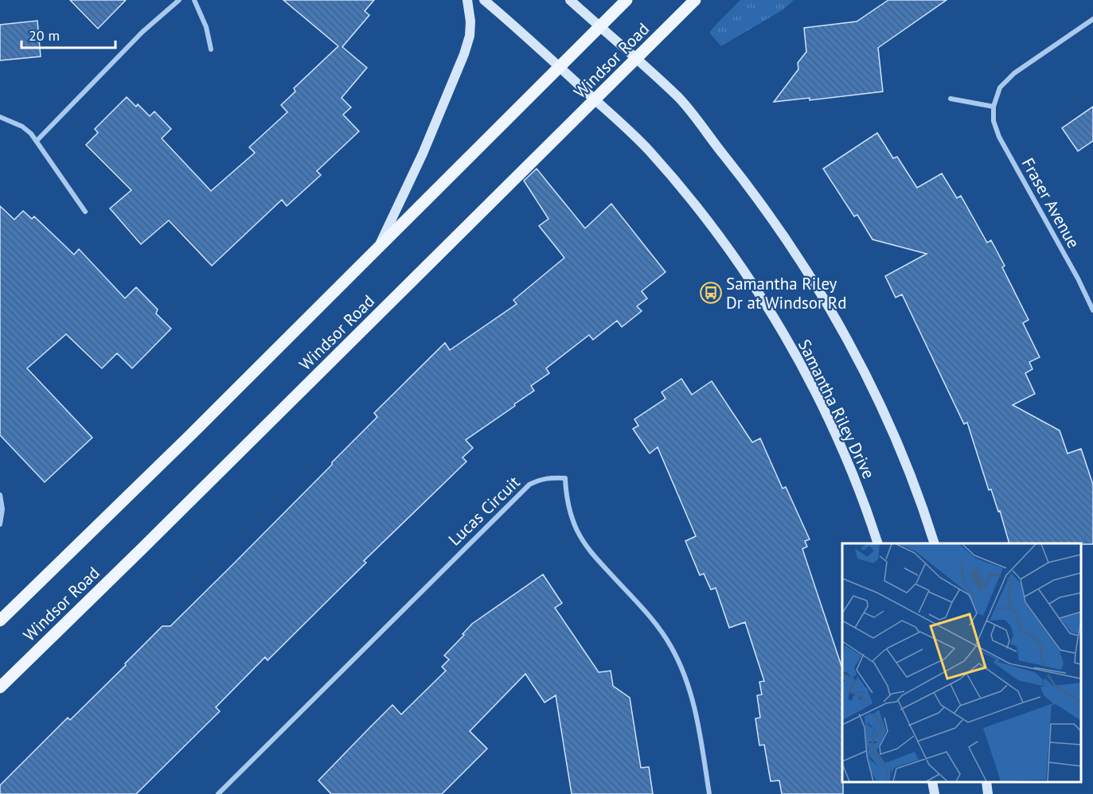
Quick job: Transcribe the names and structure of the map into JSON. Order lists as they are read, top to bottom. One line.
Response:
{"streets":{"main road":["Windsor Road","Samantha Riley Drive"],"street":["Fraser Avenue","Lucas Circuit"]},"crossings":[["Windsor Road","Samantha Riley Drive"]],"places":{"bus stop":["Samantha Riley Dr at Windsor Rd"]},"scale_bar":"20 m"}
